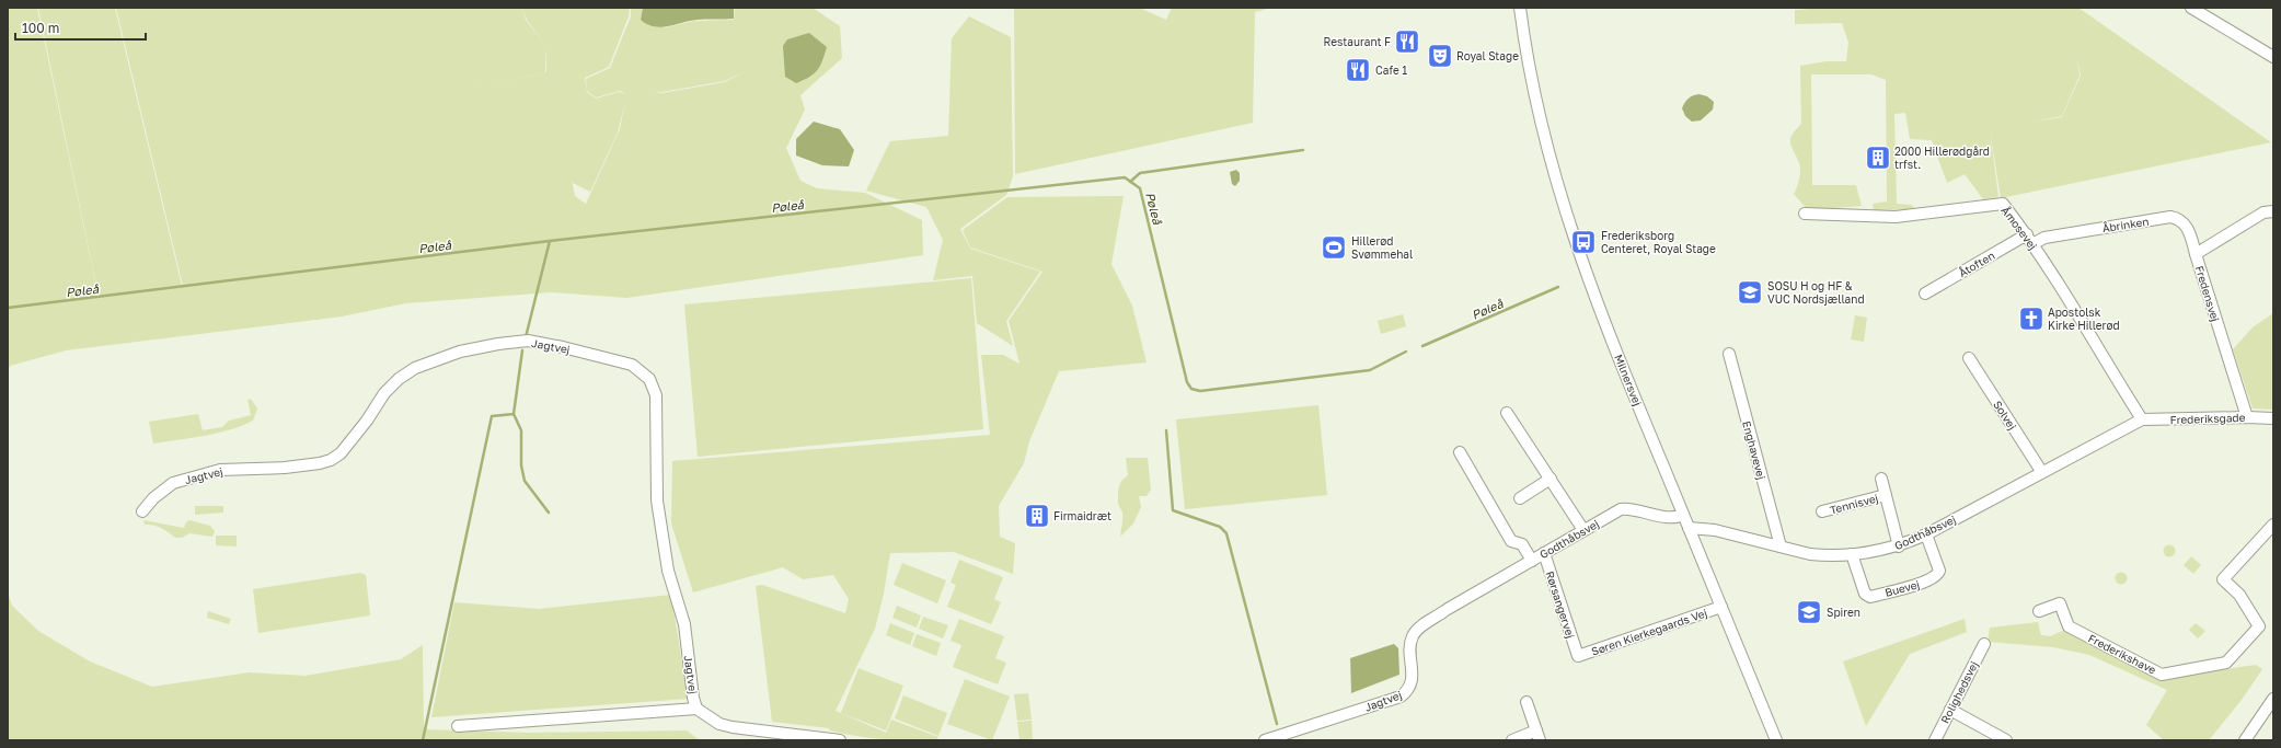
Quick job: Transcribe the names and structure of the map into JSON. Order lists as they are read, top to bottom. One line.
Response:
{"streets":{"street":["Åbrinken","Åmosevej","Åtoften","Fredensvej","Jagtvej","Milnersvej","Solvej","Frederiksgade","Enghavevej","Tennisvej","Godthåbsvej","Buevej","Rørsangervej","Søren Kierkegaards Vej","Frederikshave","Rolighedsvej"]},"crossings":[["Åbrinken","Åmosevej"],["Åbrinken","Åtoften"],["Åbrinken","Fredensvej"],["Åmosevej","Åtoften"],["Åmosevej","Frederiksgade"],["Åmosevej","Godthåbsvej"],["Fredensvej","Frederiksgade"],["Jagtvej","Godthåbsvej"],["Milnersvej","Godthåbsvej"],["Milnersvej","Søren Kierkegaards Vej"],["Solvej","Godthåbsvej"],["Frederiksgade","Godthåbsvej"],["Enghavevej","Godthåbsvej"],["Tennisvej","Godthåbsvej"],["Godthåbsvej","Buevej"],["Godthåbsvej","Rørsangervej"],["Rørsangervej","Søren Kierkegaards Vej"]],"water":["Pøleå"],"places":{"restaurant":["Restaurant F","Cafe 1"],"theatre":["Royal Stage"],"building":["2000 Hillerødgård trfst.","Firmaidræt"],"bus stop":["Frederiksborg Centeret, Royal Stage"],"sports":["Hillerød Svømmehal"],"school or university":["SOSU H og HF & VUC Nordsjælland","Spiren"],"church":["Apostolsk Kirke Hillerød"]},"scale_bar":"100 m"}
